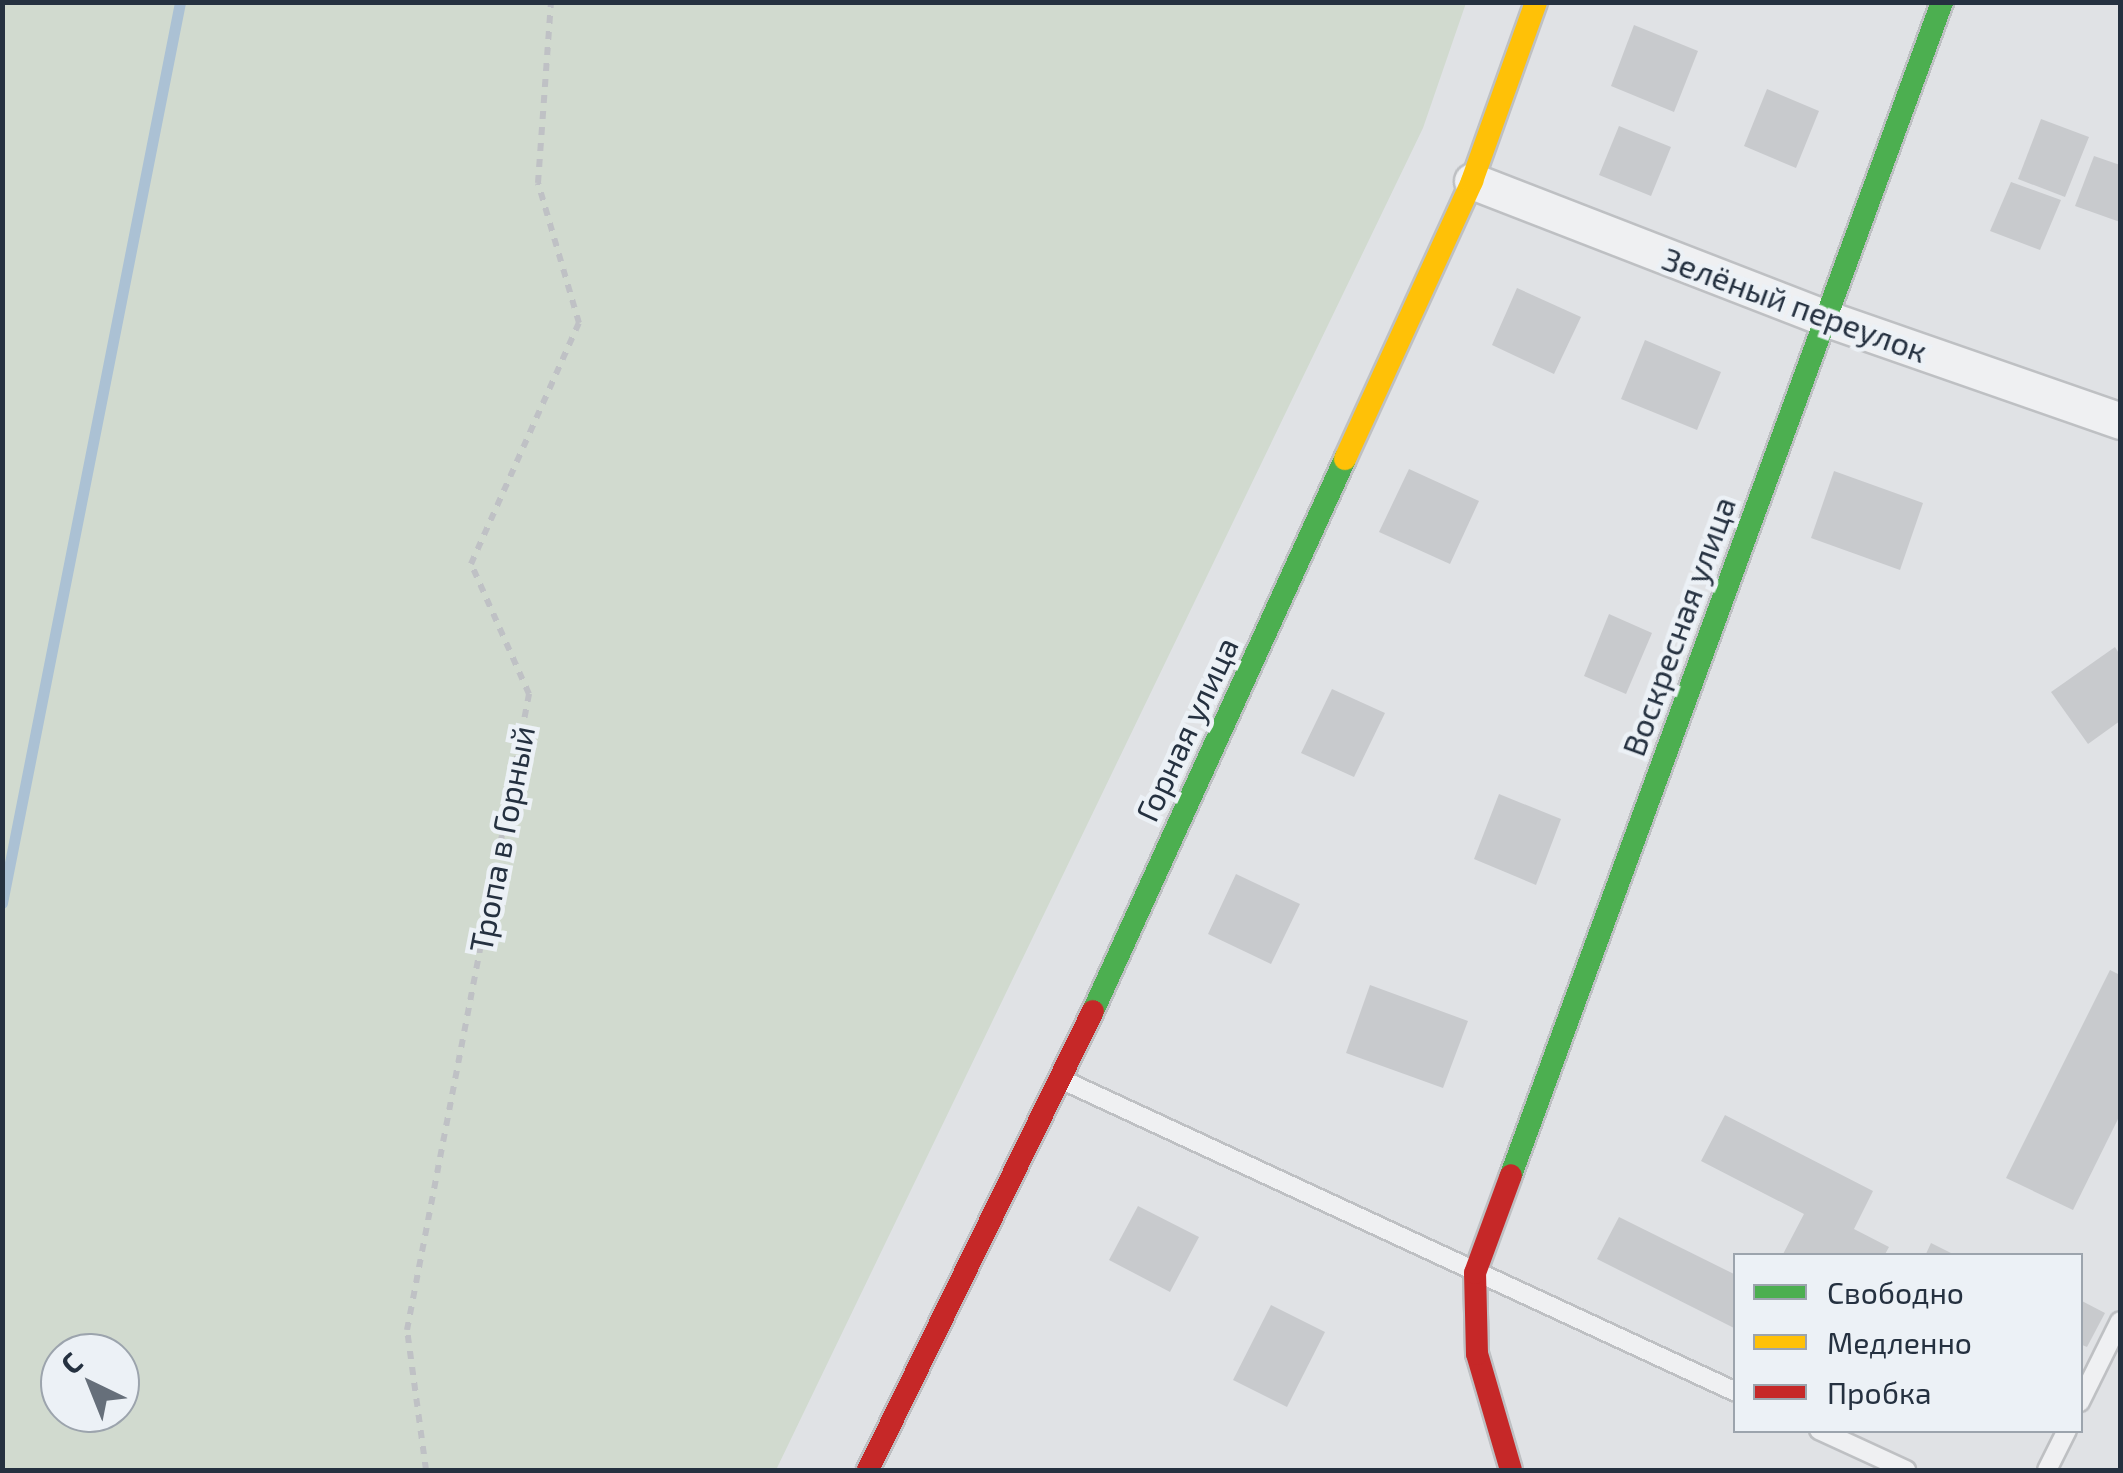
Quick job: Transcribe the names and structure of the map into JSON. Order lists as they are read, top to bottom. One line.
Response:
{"streets":{"street":["Зелёный переулок","Воскресная улица","Горная улица"],"path":["Тропа в Горный"]},"crossings":[["Зелёный переулок","Воскресная улица"],["Зелёный переулок","Горная улица"]],"legend":["Свободно","Медленно","Пробка"],"north":"top left"}
